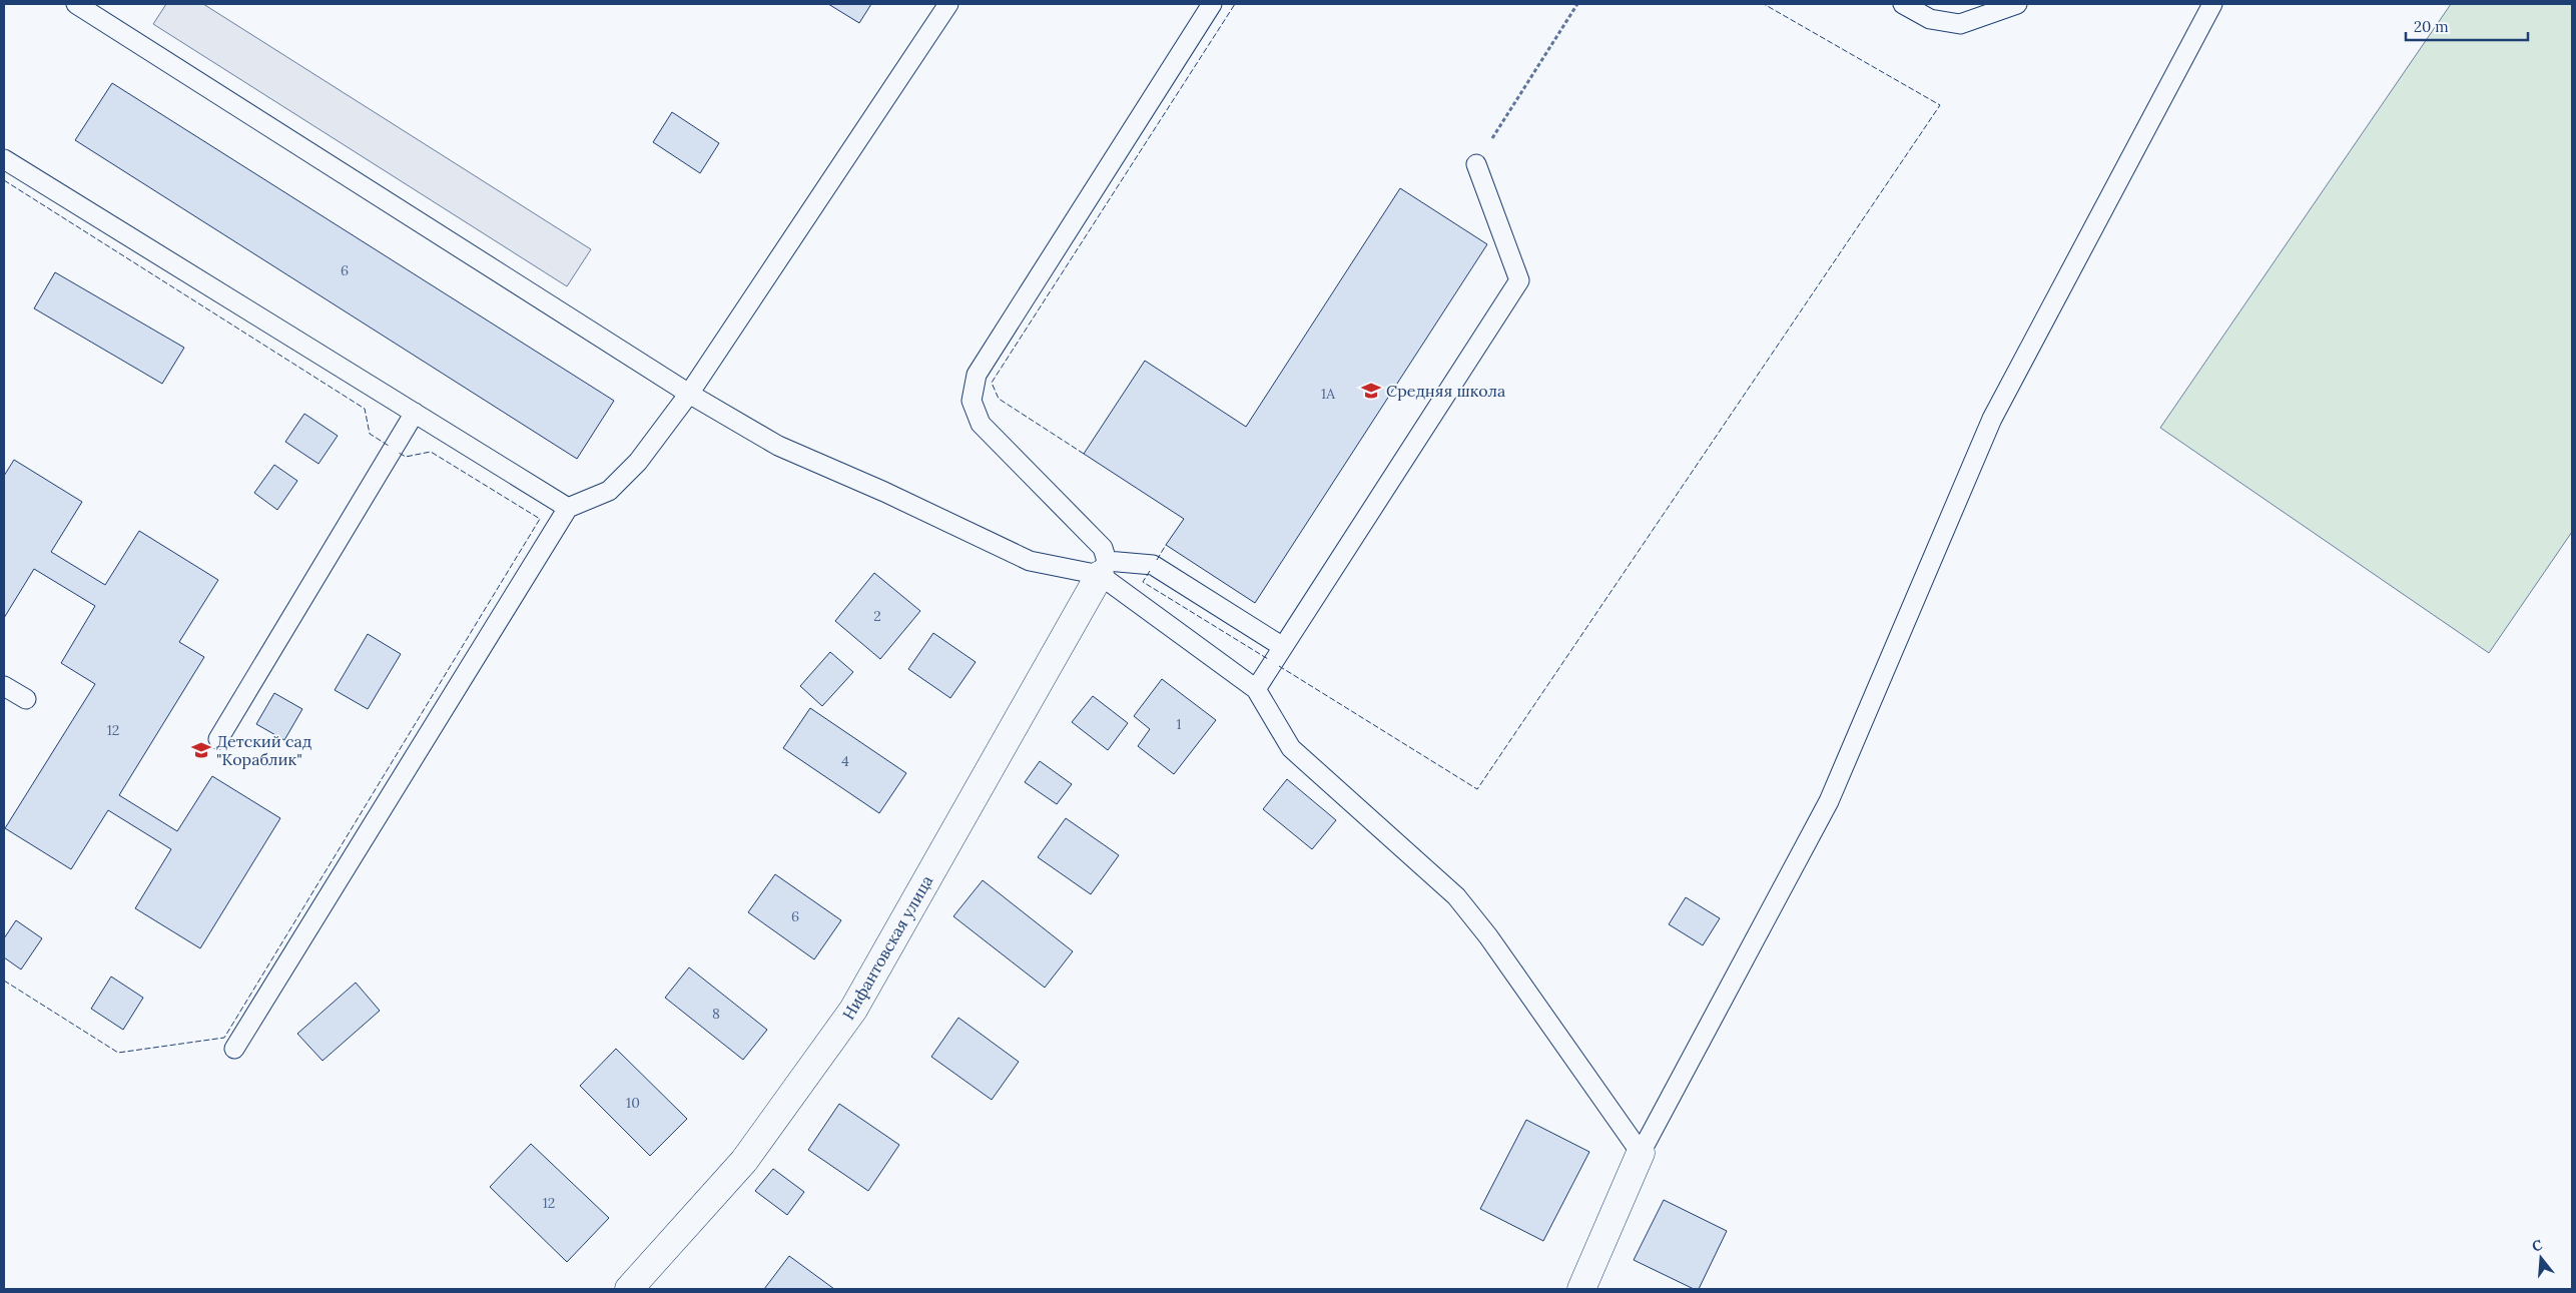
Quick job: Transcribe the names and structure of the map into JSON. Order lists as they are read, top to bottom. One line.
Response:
{"streets":{"street":["Нифантовская улица"]},"places":{"school or university":["Средняя школа","Детский сад \"Кораблик\""]},"house_numbers":["6","1А","2","1","12","4","6","8","10","12"],"scale_bar":"20 m","north":"top"}
